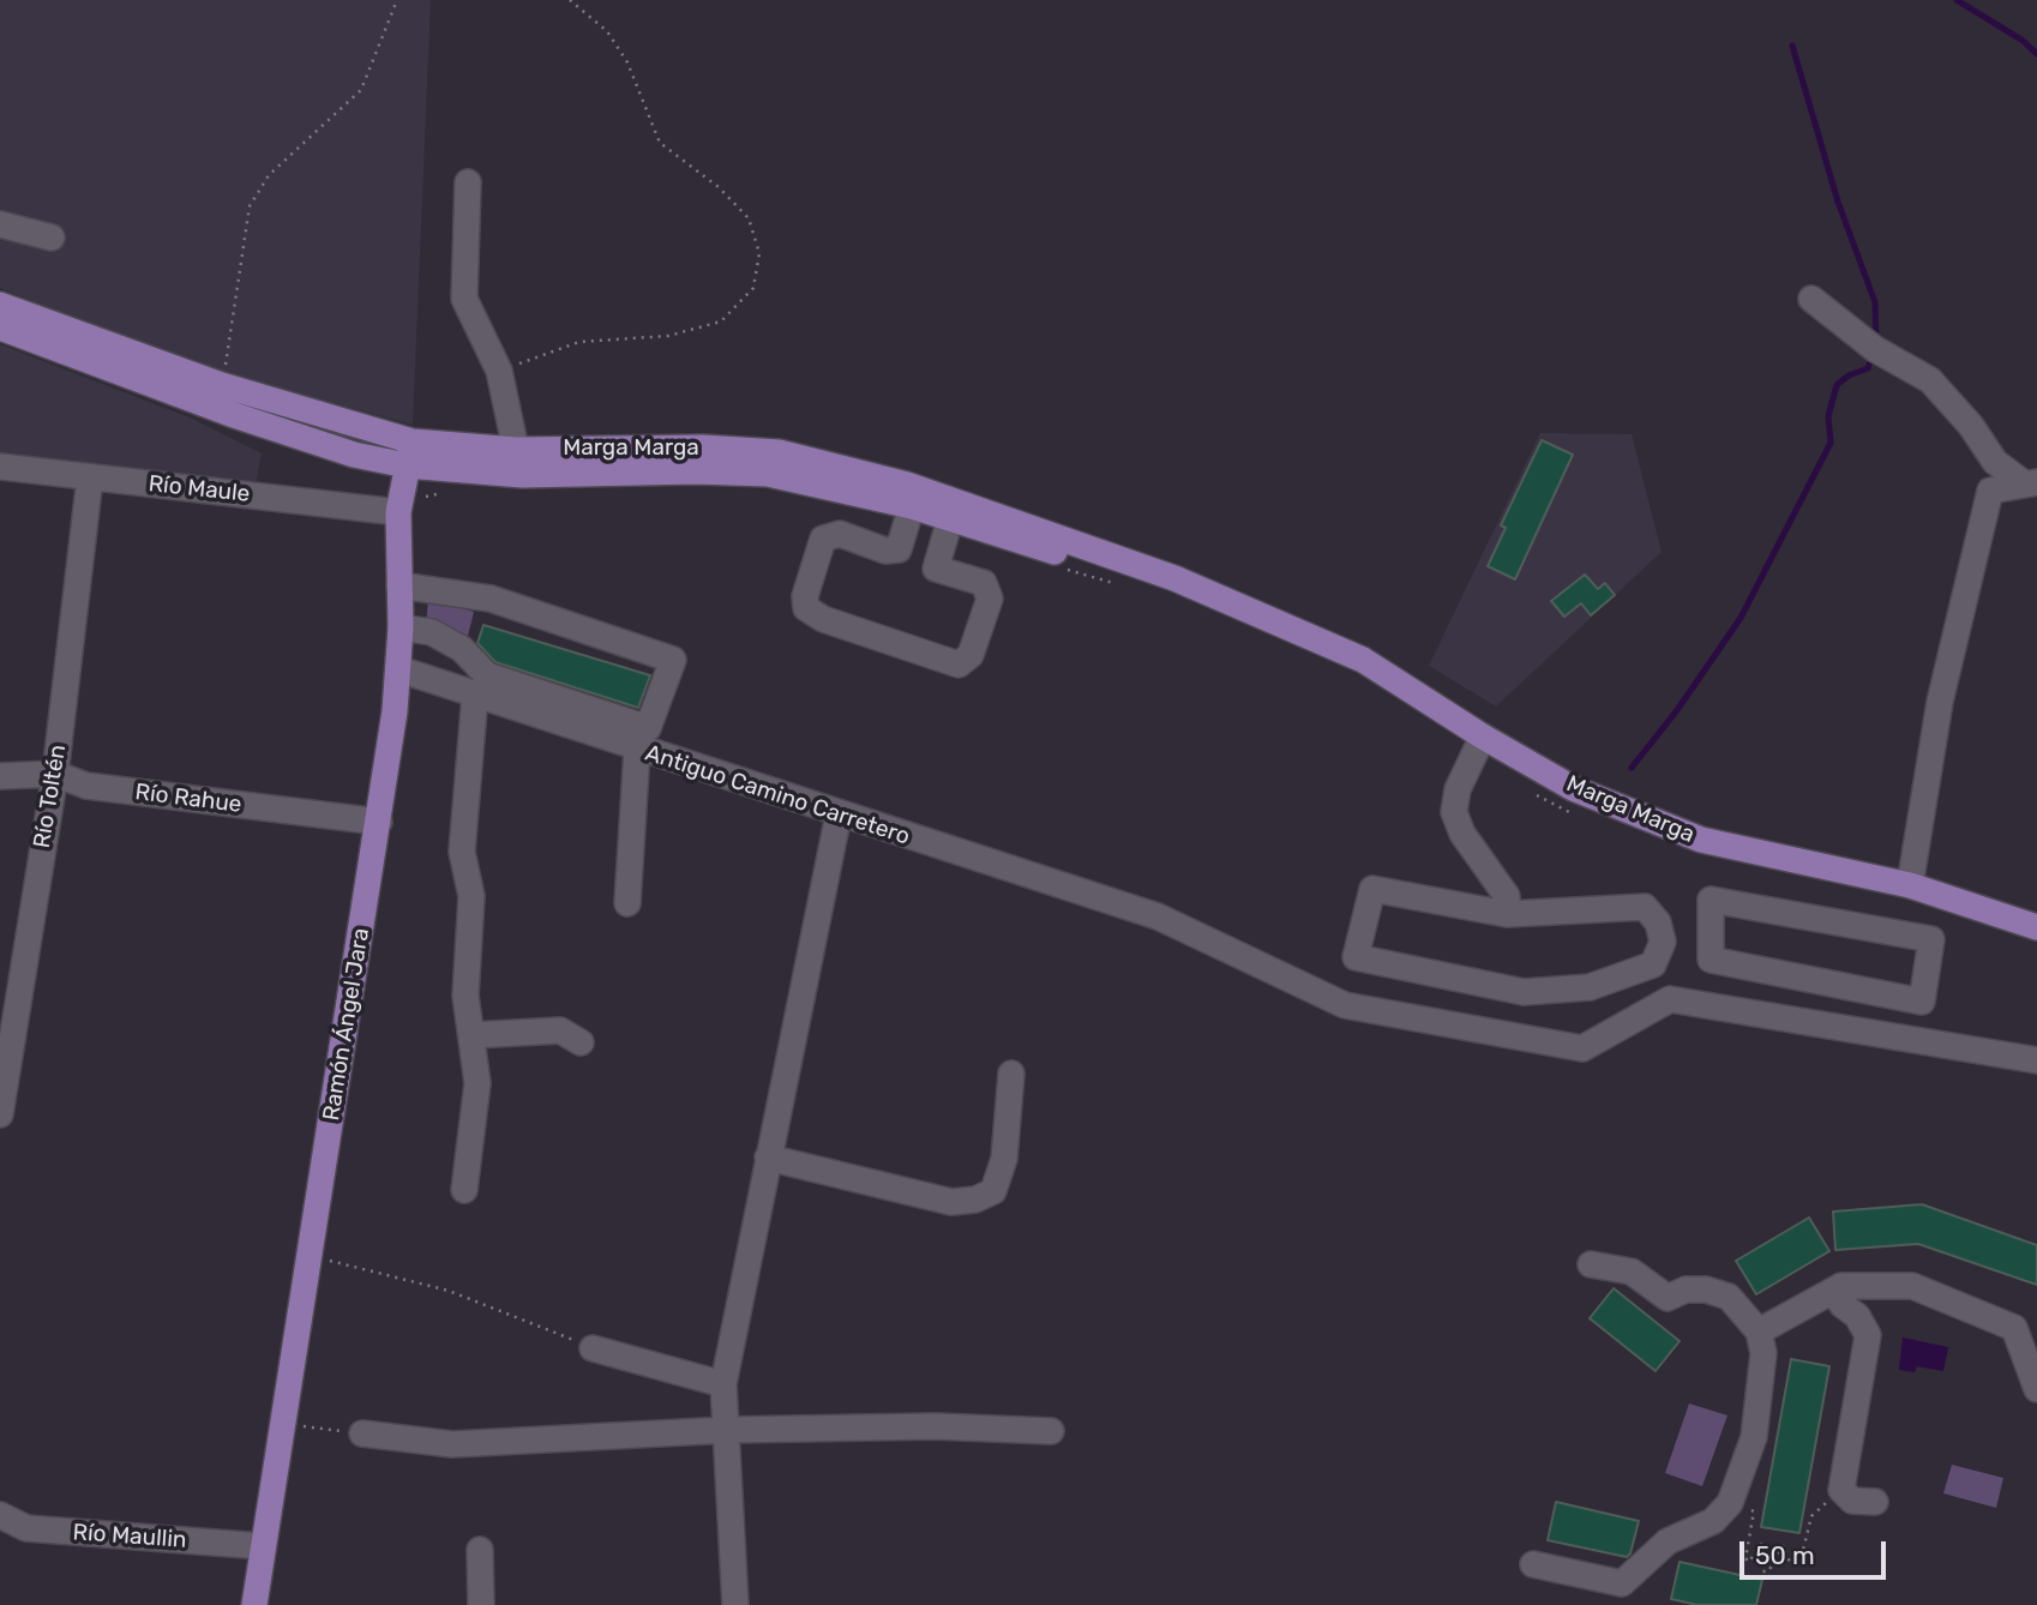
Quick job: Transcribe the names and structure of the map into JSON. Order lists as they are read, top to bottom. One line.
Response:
{"streets":{"main road":["Marga Marga","Ramón Ángel Jara"],"street":["Río Maule","Antiguo Camino Carretero","Río Toltén","Río Rahue","Río Maullin"]},"crossings":[["Marga Marga","Ramón Ángel Jara"],["Río Maule","Río Toltén"],["Río Maule","Ramón Ángel Jara"],["Antiguo Camino Carretero","Ramón Ángel Jara"],["Río Toltén","Río Rahue"],["Río Rahue","Ramón Ángel Jara"],["Ramón Ángel Jara","Río Maullin"]],"scale_bar":"50 m"}
